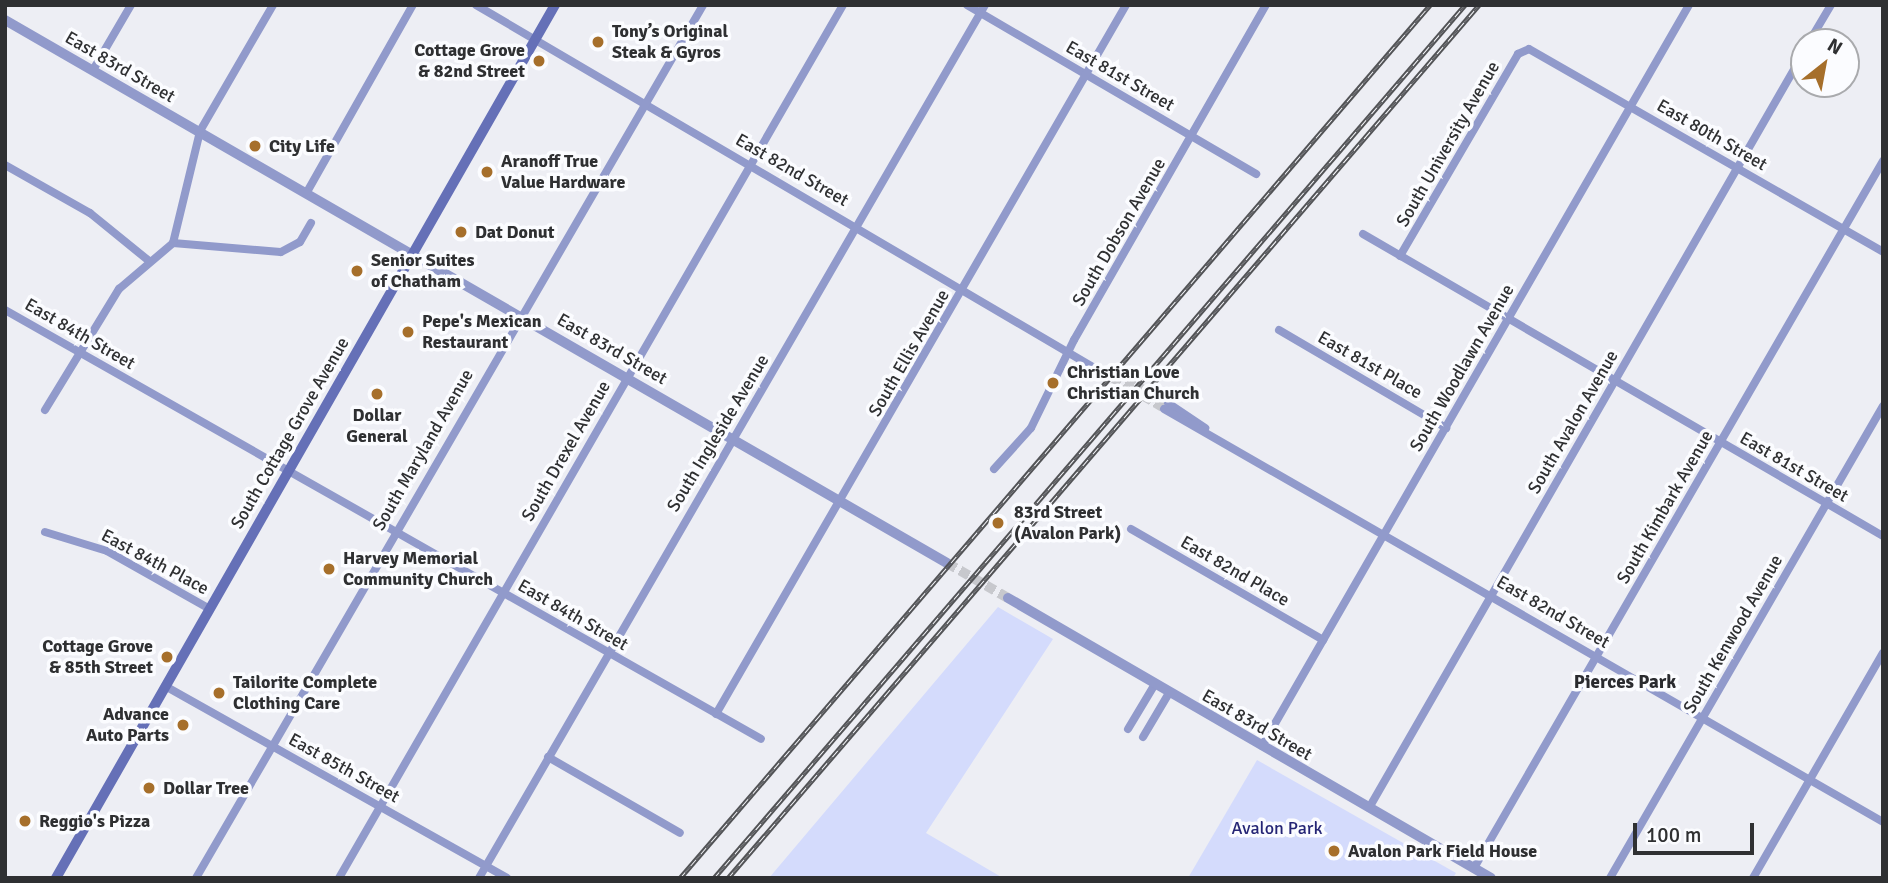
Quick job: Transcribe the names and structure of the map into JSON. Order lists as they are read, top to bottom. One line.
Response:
{"streets":{"main road":["South Cottage Grove Avenue"],"street":["East 83rd Street","East 81st Street","East 80th Street","South University Avenue","East 82nd Street","South Dobson Avenue","East 84th Street","South Ellis Avenue","East 81st Place","South Woodlawn Avenue","South Avalon Avenue","South Ingleside Avenue","South Maryland Avenue","South Drexel Avenue","South Kimbark Avenue","East 84th Place","East 82nd Place","South Kenwood Avenue","East 85th Street"]},"crossings":[["East 83rd Street","South Ellis Avenue"],["East 83rd Street","South Woodlawn Avenue"],["East 83rd Street","South Avalon Avenue"],["East 83rd Street","South Cottage Grove Avenue"],["East 83rd Street","South Ingleside Avenue"],["East 83rd Street","South Maryland Avenue"],["East 83rd Street","South Drexel Avenue"],["East 83rd Street","South Kimbark Avenue"],["East 81st Street","South University Avenue"],["East 81st Street","South Dobson Avenue"],["East 81st Street","South Ellis Avenue"],["East 81st Street","South Woodlawn Avenue"],["East 81st Street","South Avalon Avenue"],["East 81st Street","South Ingleside Avenue"],["East 81st Street","South Kimbark Avenue"],["East 81st Street","South Kenwood Avenue"],["East 80th Street","South University Avenue"],["East 80th Street","South Woodlawn Avenue"],["East 80th Street","South Avalon Avenue"],["East 80th Street","South Kimbark Avenue"],["East 82nd Street","South Dobson Avenue"],["East 82nd Street","South Ellis Avenue"],["East 82nd Street","South Woodlawn Avenue"],["East 82nd Street","South Avalon Avenue"],["East 82nd Street","South Cottage Grove Avenue"],["East 82nd Street","South Ingleside Avenue"],["East 82nd Street","South Maryland Avenue"],["East 82nd Street","South Drexel Avenue"],["East 82nd Street","South Kimbark Avenue"],["East 82nd Street","South Kenwood Avenue"],["East 84th Street","South Ellis Avenue"],["East 84th Street","South Cottage Grove Avenue"],["East 84th Street","South Ingleside Avenue"],["East 84th Street","South Maryland Avenue"],["East 84th Street","South Drexel Avenue"],["East 81st Place","South Woodlawn Avenue"],["South Woodlawn Avenue","East 82nd Place"],["South Cottage Grove Avenue","East 84th Place"],["South Cottage Grove Avenue","East 85th Street"],["South Ingleside Avenue","East 85th Street"],["South Maryland Avenue","East 85th Street"],["South Drexel Avenue","East 85th Street"]],"districts":["Pierces Park"],"parks":["Avalon Park"],"places":["Tony’s Original Steak & Gyros","Cottage Grove & 82nd Street","City Life","Aranoff True Value Hardware","Dat Donut","Senior Suites of Chatham","Pepe's Mexican Restaurant","Christian Love Christian Church","Dollar General","83rd Street (Avalon Park)","Harvey Memorial Community Church","Cottage Grove & 85th Street","Tailorite Complete Clothing Care","Advance Auto Parts","Dollar Tree","Reggio's Pizza","Avalon Park Field House"],"scale_bar":"100 m","north":"top right"}
